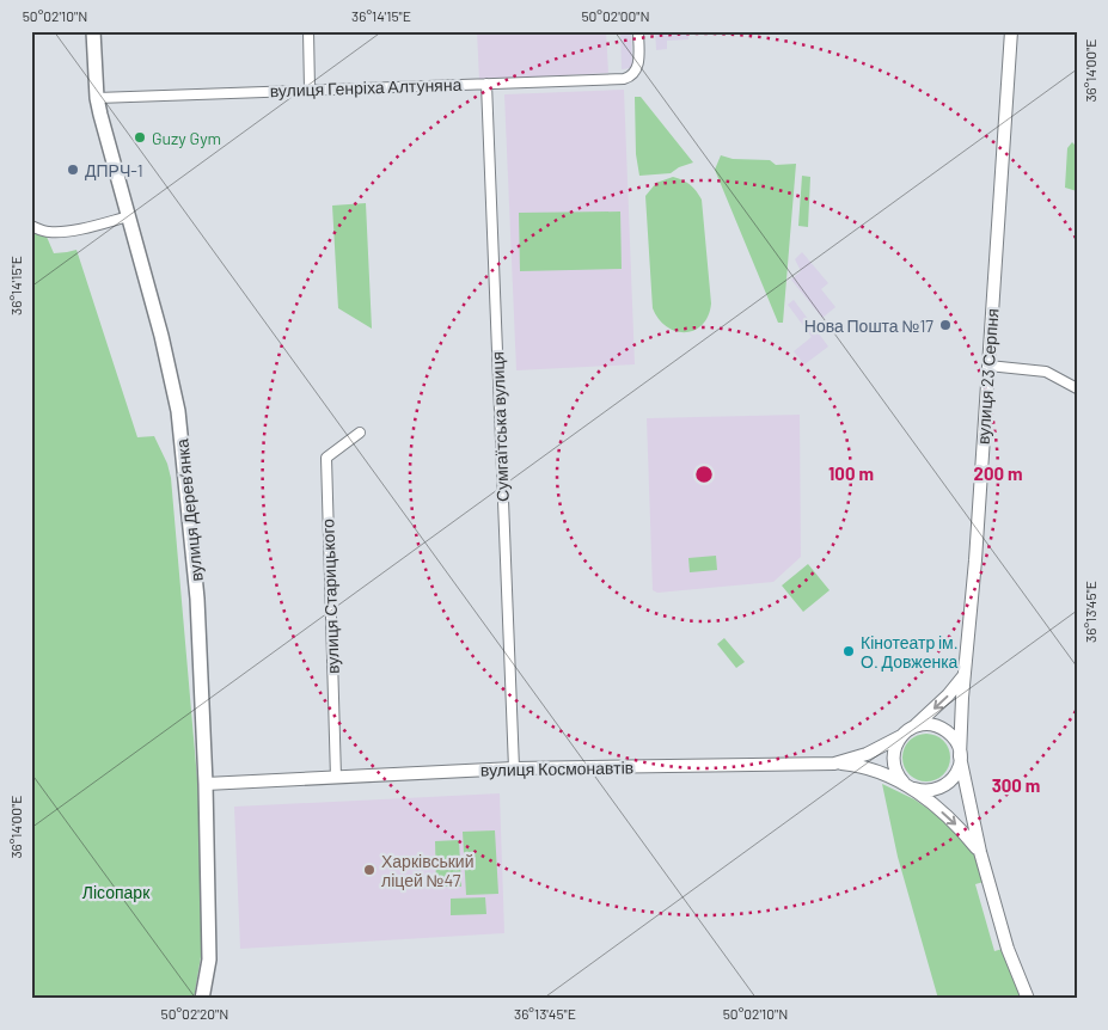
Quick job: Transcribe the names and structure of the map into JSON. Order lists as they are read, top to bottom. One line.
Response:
{"streets":{"main road":["вулиця Дерев’янка"],"street":["вулиця Генріха Алтуняна","вулиця 23 Серпня","Сумгаїтська вулиця","вулиця Старицького","вулиця Космонавтів"]},"crossings":[["вулиця Генріха Алтуняна","Сумгаїтська вулиця"],["вулиця Генріха Алтуняна","вулиця Дерев’янка"],["вулиця 23 Серпня","вулиця Космонавтів"],["Сумгаїтська вулиця","вулиця Космонавтів"],["вулиця Дерев’янка","вулиця Космонавтів"],["вулиця Старицького","вулиця Космонавтів"]],"parks":["Лісопарк"],"places":["Guzy Gym","ДПРЧ-1","Нова Пошта №17","Кінотеатр ім. О. Довженка","Харківський ліцей №47"],"coordinates":["50°02'10\"N","36°14'15\"E","50°02'00\"N","36°14'00\"E","36°13'45\"E","50°02'20\"N"],"rings":["100 m","200 m","300 m"]}
